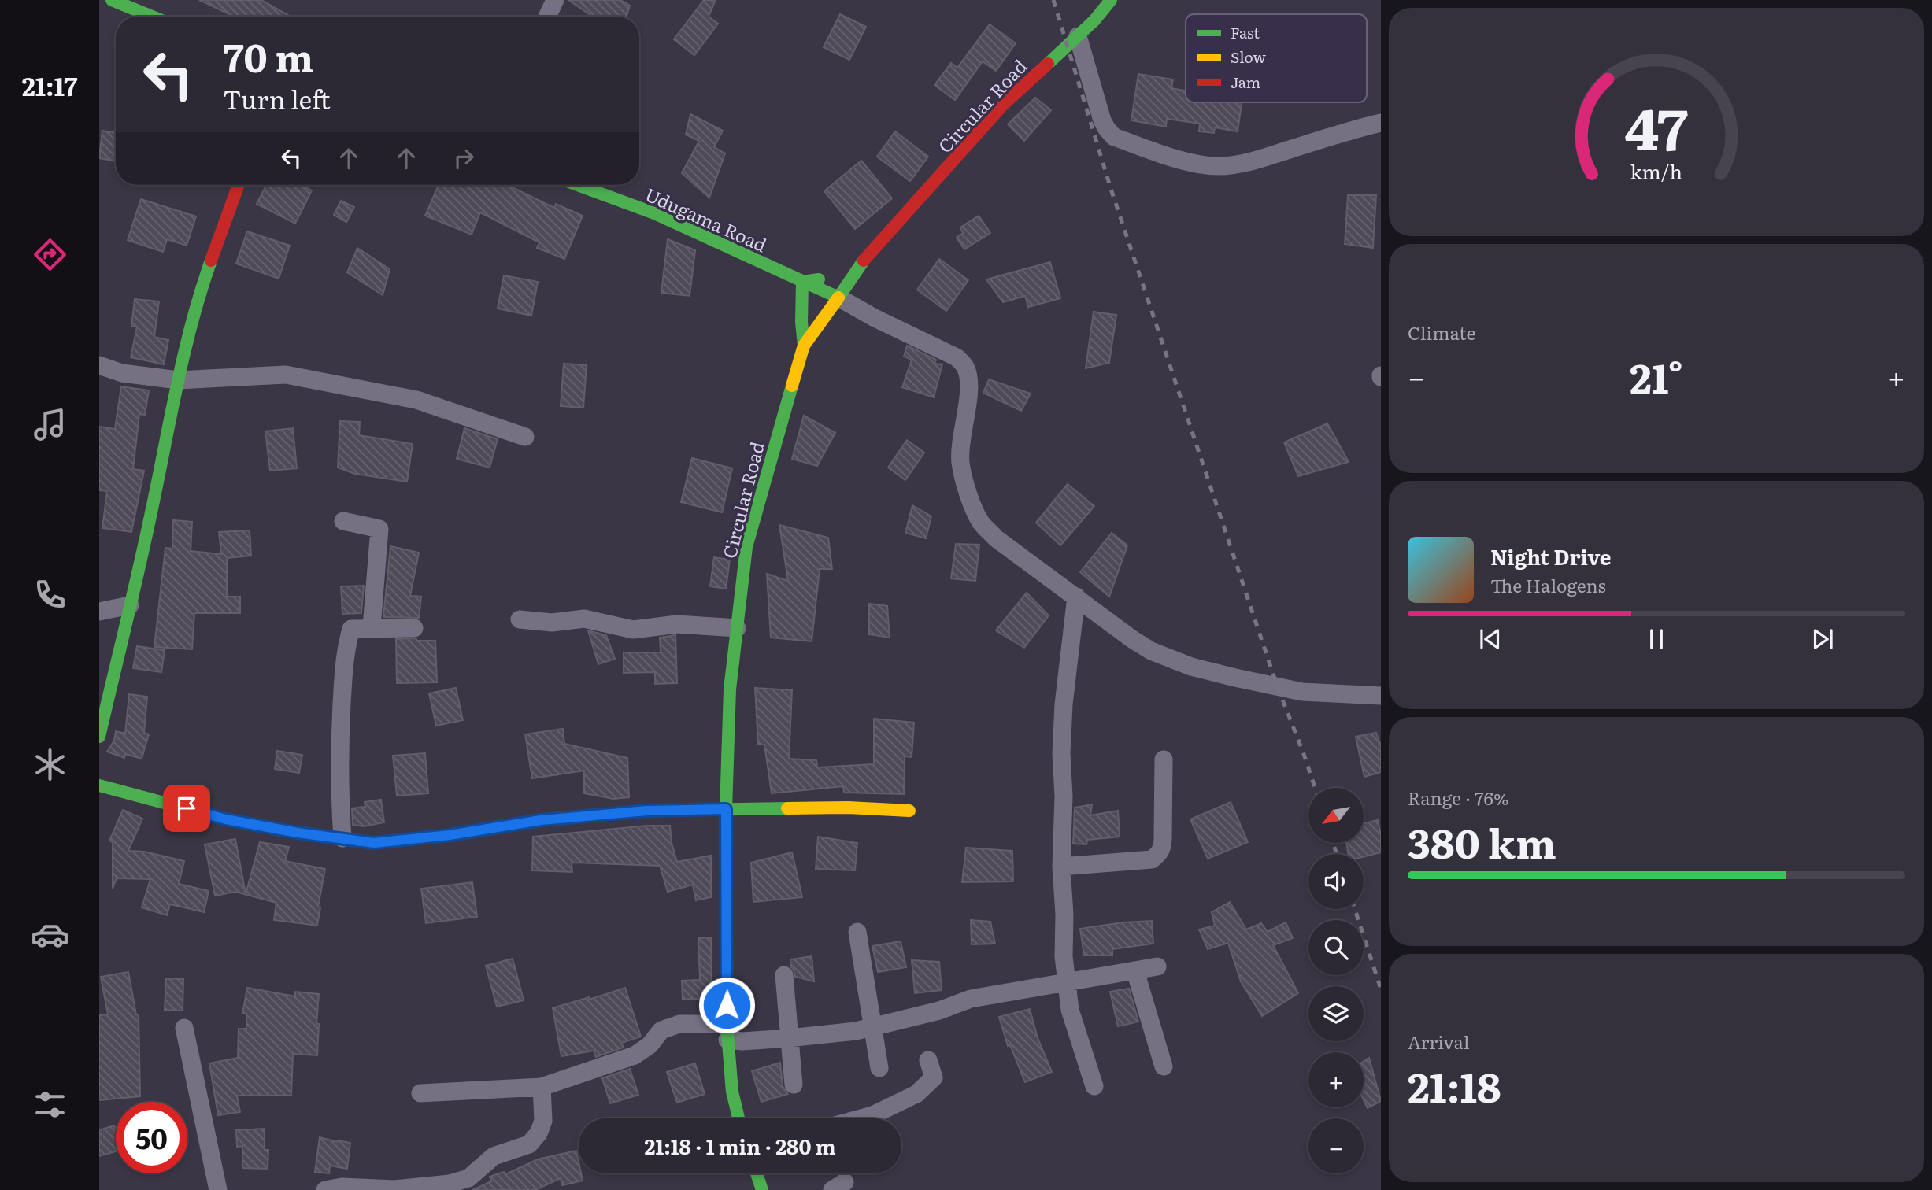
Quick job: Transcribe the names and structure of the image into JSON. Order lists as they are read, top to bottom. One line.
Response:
{"streets":{"main road":["Circular Road","Udugama Road"]},"crossings":[["Circular Road","Udugama Road"]],"legend":["Fast","Slow","Jam"],"north":"bottom left","page":{"tabs":"21:17","turn":["70 m","Turn left"],"tile":["Climate",["Range · 76%","380 km"],["Arrival","21:18"]],"heat":["−","21°","+"],"song":["Night Drive","The Halogens"],"map_buttons":["+","−"],"limit":"50","trip":"21:18 · 1 min · 280 m","gauge":["47","km/h"]}}
